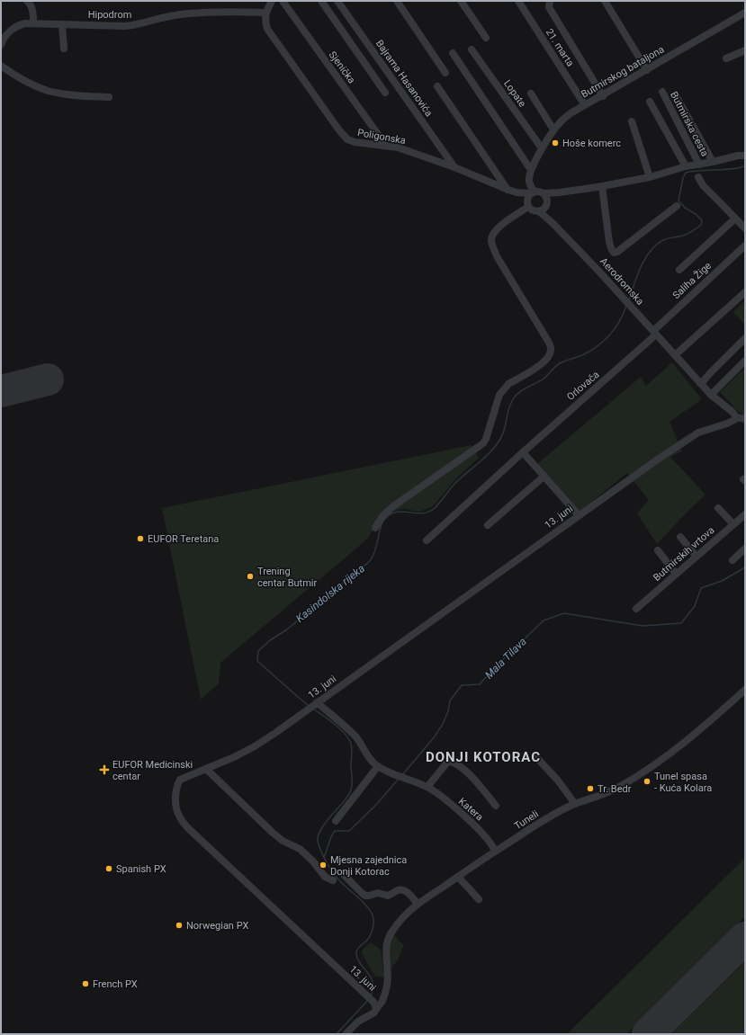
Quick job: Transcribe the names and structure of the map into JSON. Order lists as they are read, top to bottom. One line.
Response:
{"streets":{"street":["Hipodrom","21. marta","Sjenička","Butmirskog bataljona","Bajrama Hasanovića","Lopate","Butmirska cesta","Poligonska","Saliha Žige","Aerodromska","Orlovača","13. juni","Butmirskih vrtova","Katera","Tuneli"]},"crossings":[["Hipodrom","Poligonska"],["21. marta","Butmirskog bataljona"],["Sjenička","Poligonska"],["Butmirskog bataljona","Lopate"],["Bajrama Hasanovića","Poligonska"],["Butmirska cesta","Poligonska"],["Butmirska cesta","Aerodromska"],["Saliha Žige","Aerodromska"],["Saliha Žige","Orlovača"],["Aerodromska","Orlovača"],["Aerodromska","13. juni"],["13. juni","Katera"],["13. juni","Tuneli"],["Katera","Tuneli"]],"districts":["DONJI KOTORAC"],"water":["Kasindolska rijeka","Mala Tilava"],"places":{"other":["Hoše komerc","EUFOR Teretana","Trening centar Butmir","Tunel spasa - Kuća Kolara","Tr. Bedr","Mjesna zajednica Donji Kotorac","Spanish PX","Norwegian PX","French PX"],"health":["EUFOR Medicinski centar"]}}
